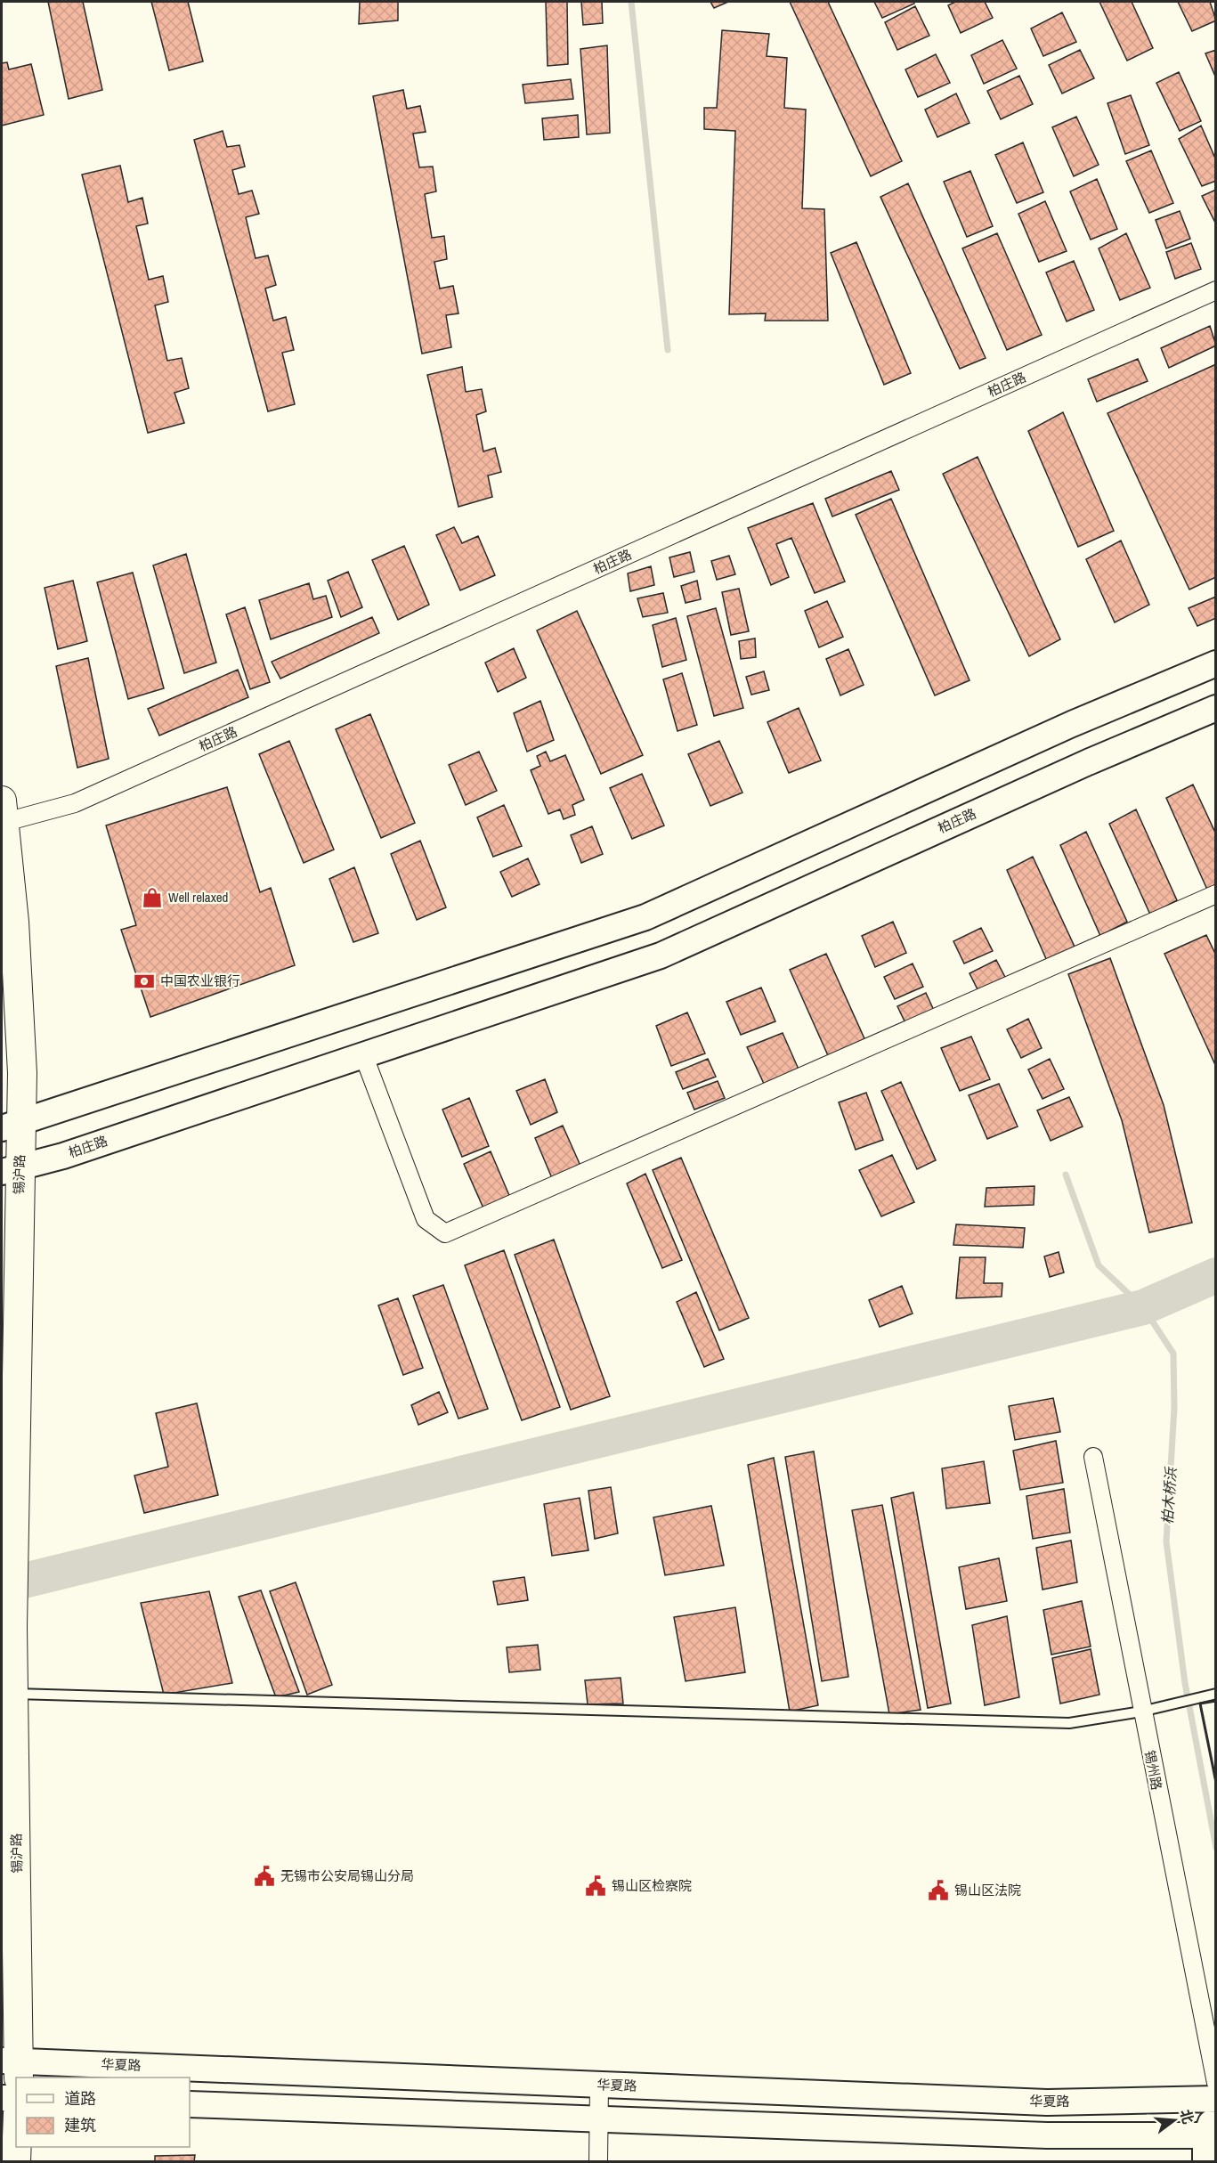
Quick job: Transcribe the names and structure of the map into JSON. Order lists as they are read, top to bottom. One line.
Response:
{"streets":{"main road":["锡沪路"],"street":["柏庄路","锡州路","华夏路"]},"crossings":[["柏庄路","锡沪路"],["锡沪路","华夏路"]],"water":["柏木桥浜"],"places":{"shop":["Well relaxed"],"bank":["中国农业银行"],"public building":["无锡市公安局锡山分局","锡山区检察院","锡山区法院"]},"legend":["道路","建筑"],"north":"right"}
